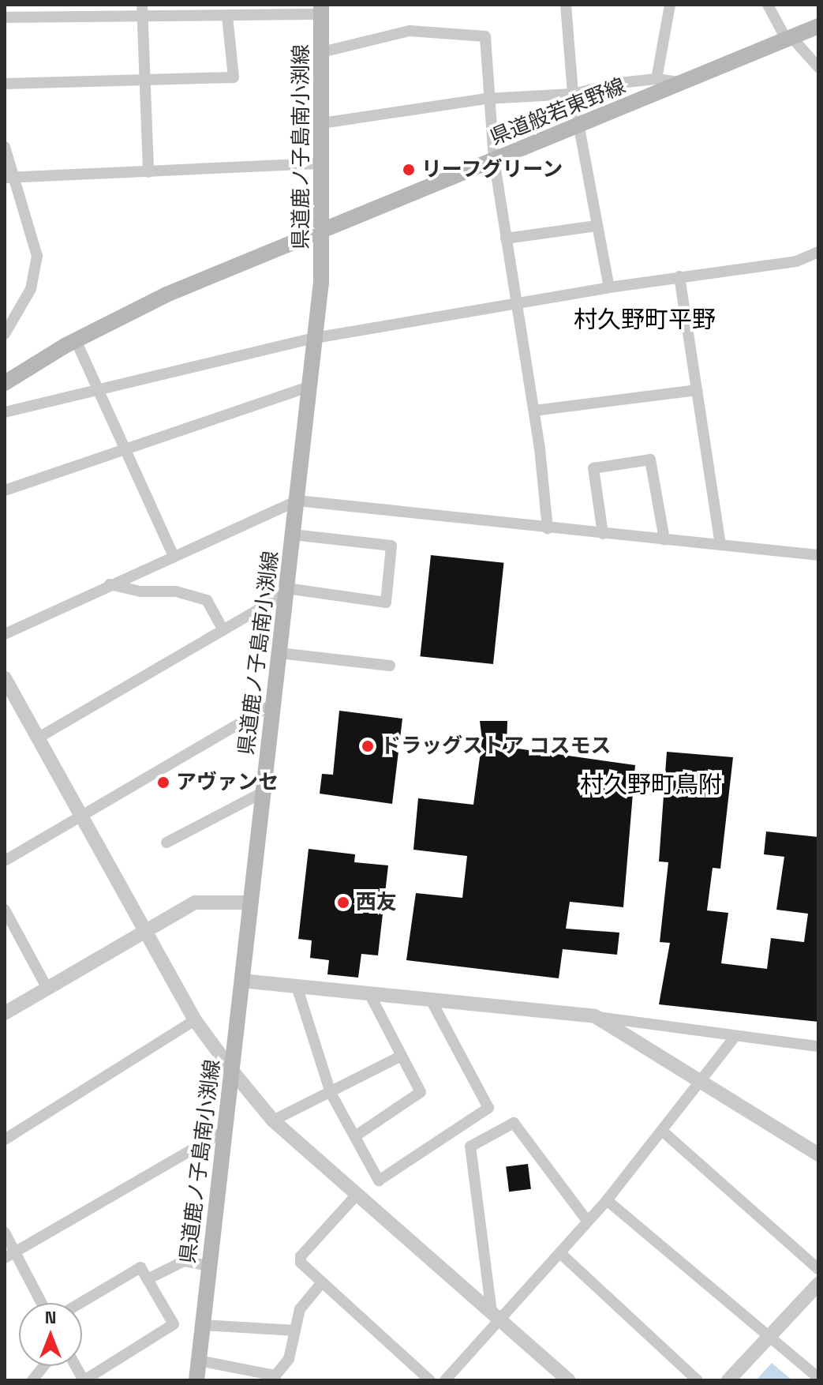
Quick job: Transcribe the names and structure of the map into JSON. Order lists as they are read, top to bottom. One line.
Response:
{"streets":{"main road":["県道般若東野線","県道鹿ノ子島南小渕線"]},"crossings":[["県道般若東野線","県道鹿ノ子島南小渕線"]],"districts":["村久野町平野","村久野町鳥附"],"places":["リーフグリーン","ドラッグストア コスモス","アヴァンセ","西友"],"north":"top"}
